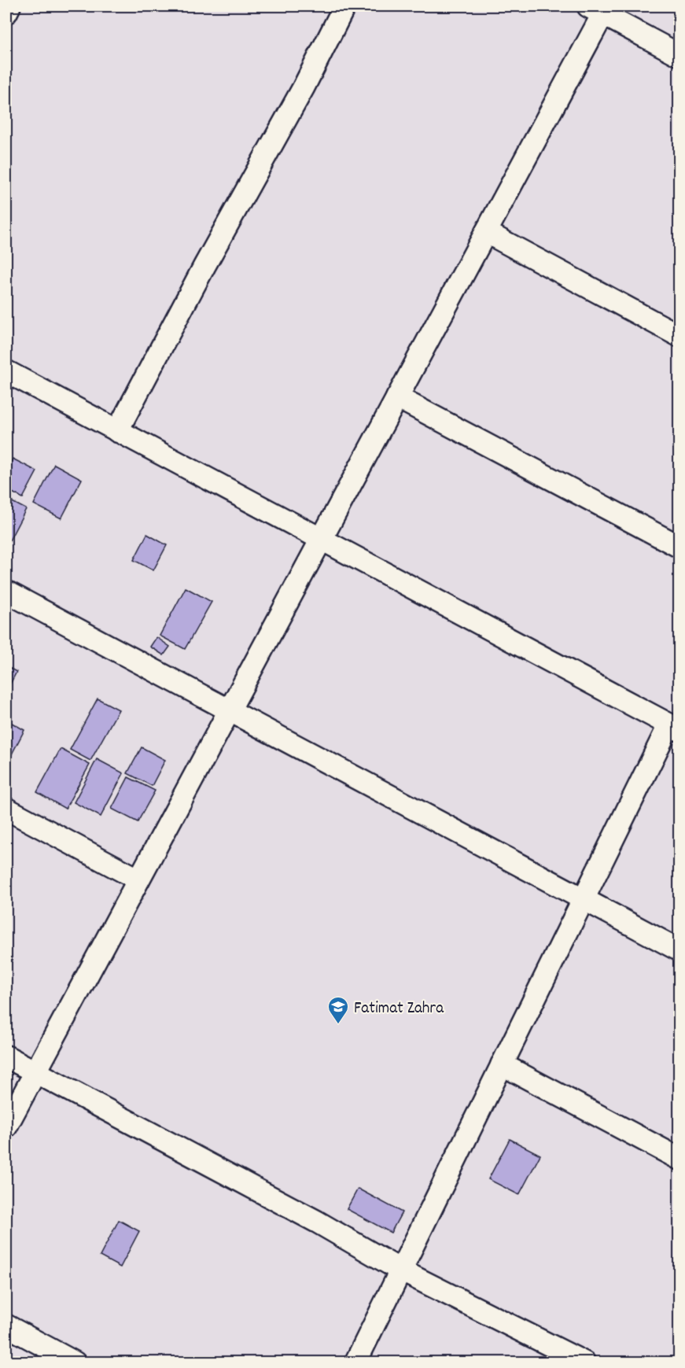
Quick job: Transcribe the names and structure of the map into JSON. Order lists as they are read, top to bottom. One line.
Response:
{"places":{"school or university":["Fatimat Zahra"]}}
